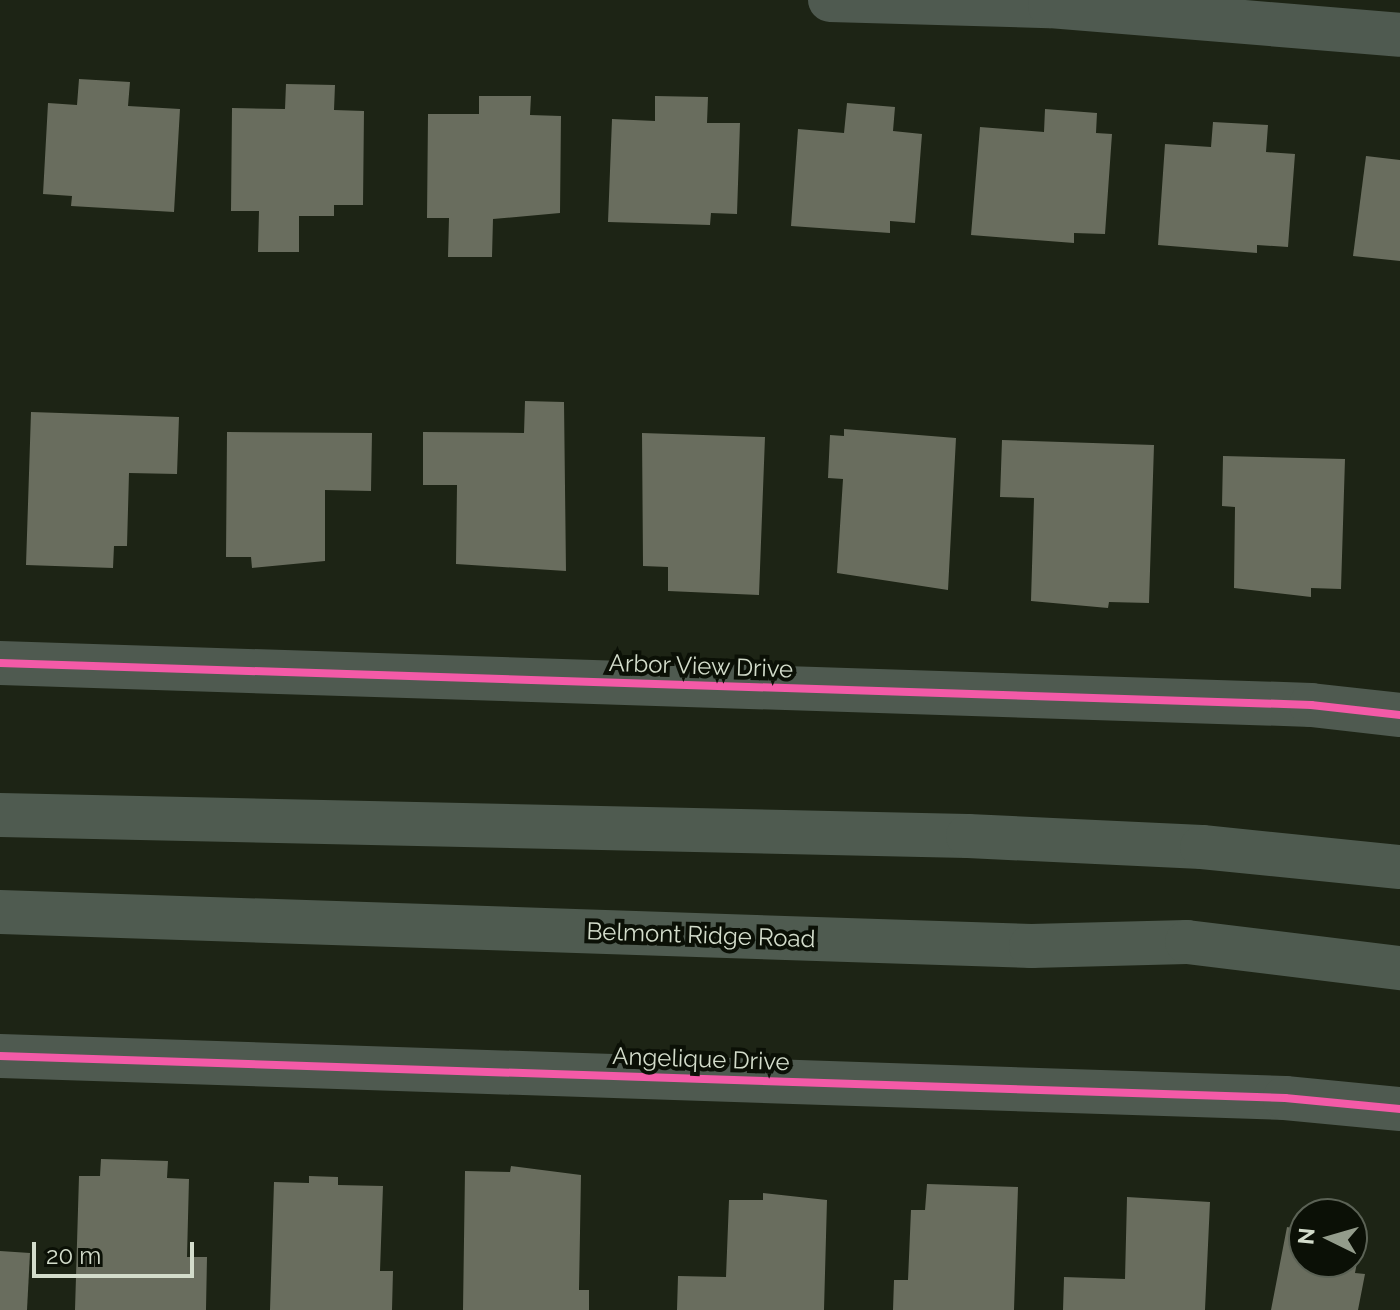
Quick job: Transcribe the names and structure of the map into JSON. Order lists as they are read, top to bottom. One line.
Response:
{"streets":{"main road":["Belmont Ridge Road"],"street":["Arbor View Drive","Angelique Drive"]},"scale_bar":"20 m","north":"left"}
